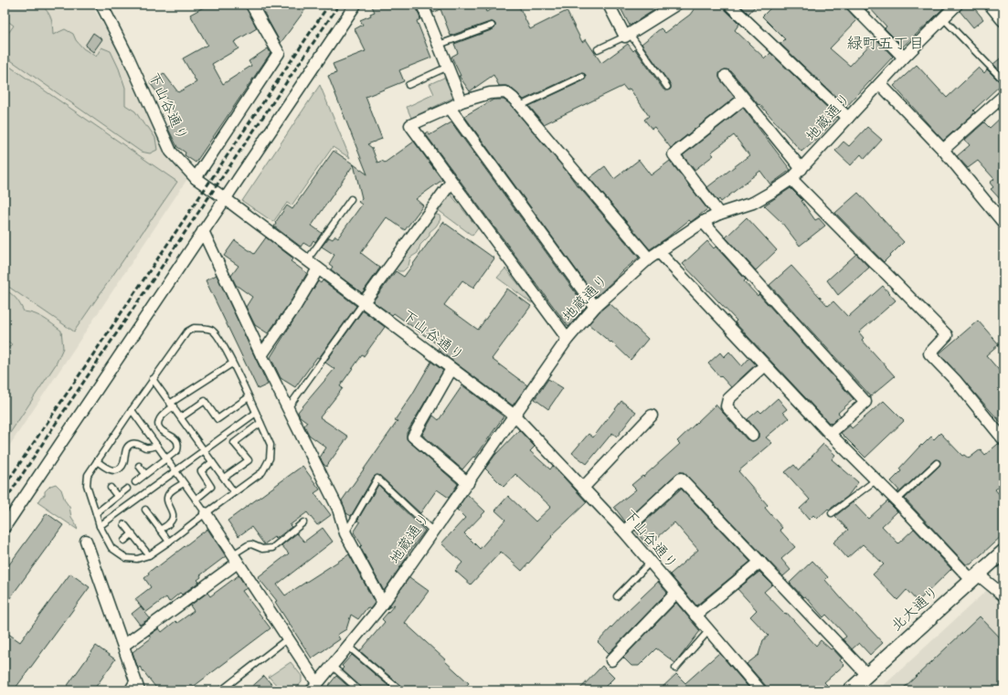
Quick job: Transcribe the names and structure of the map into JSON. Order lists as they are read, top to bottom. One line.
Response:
{"streets":{"street":["下山谷通り","地蔵通り","北大通り"]},"crossings":[["下山谷通り","地蔵通り"]],"districts":["緑町五丁目"]}
